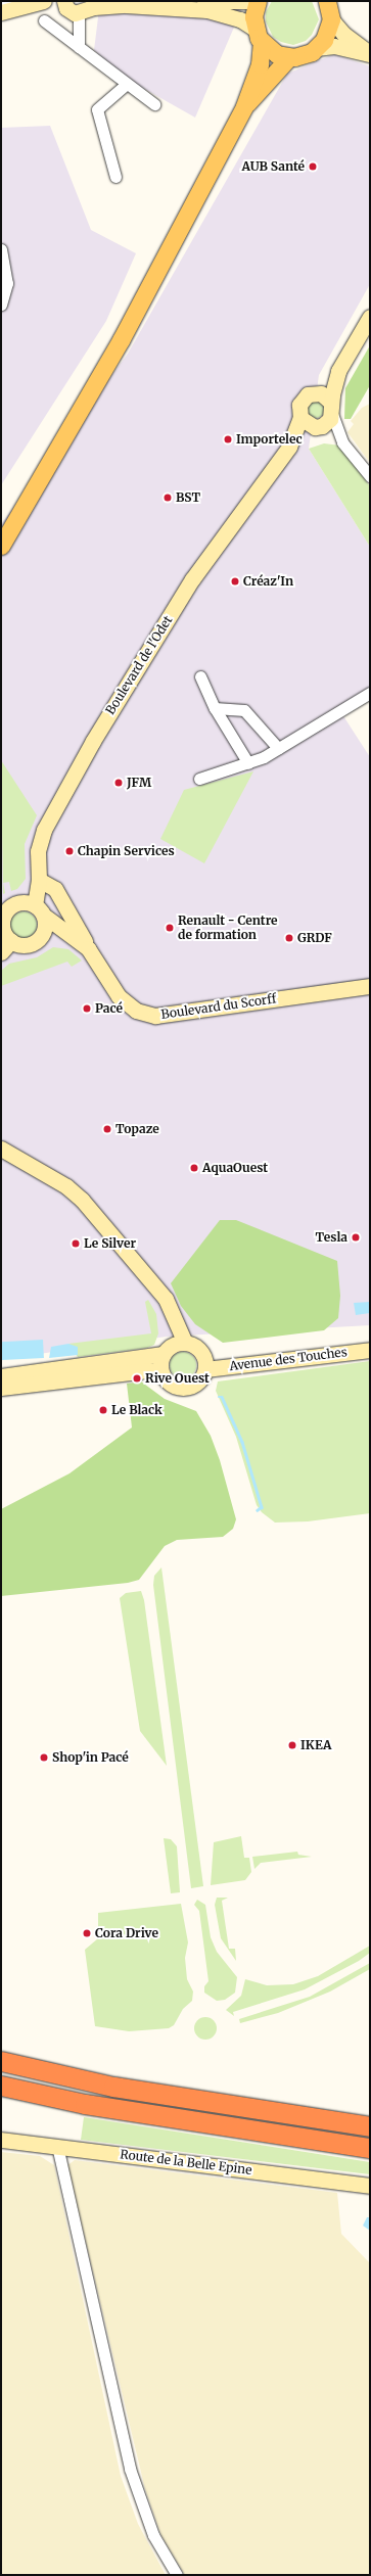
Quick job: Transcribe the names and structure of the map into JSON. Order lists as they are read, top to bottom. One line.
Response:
{"streets":{"street":["Boulevard de l'Odet","Boulevard du Scorff","Avenue des Touches","Route de la Belle Epine"]},"crossings":[["Boulevard de l'Odet","Boulevard du Scorff"]],"places":["AUB Santé","Importelec","BST","Créaz'In","JFM","Chapin Services","Renault - Centre de formation","GRDF","Pacé","Topaze","AquaOuest","Tesla","Le Silver","Rive Ouest","Le Black","IKEA","Shop'in Pacé","Cora Drive"]}
